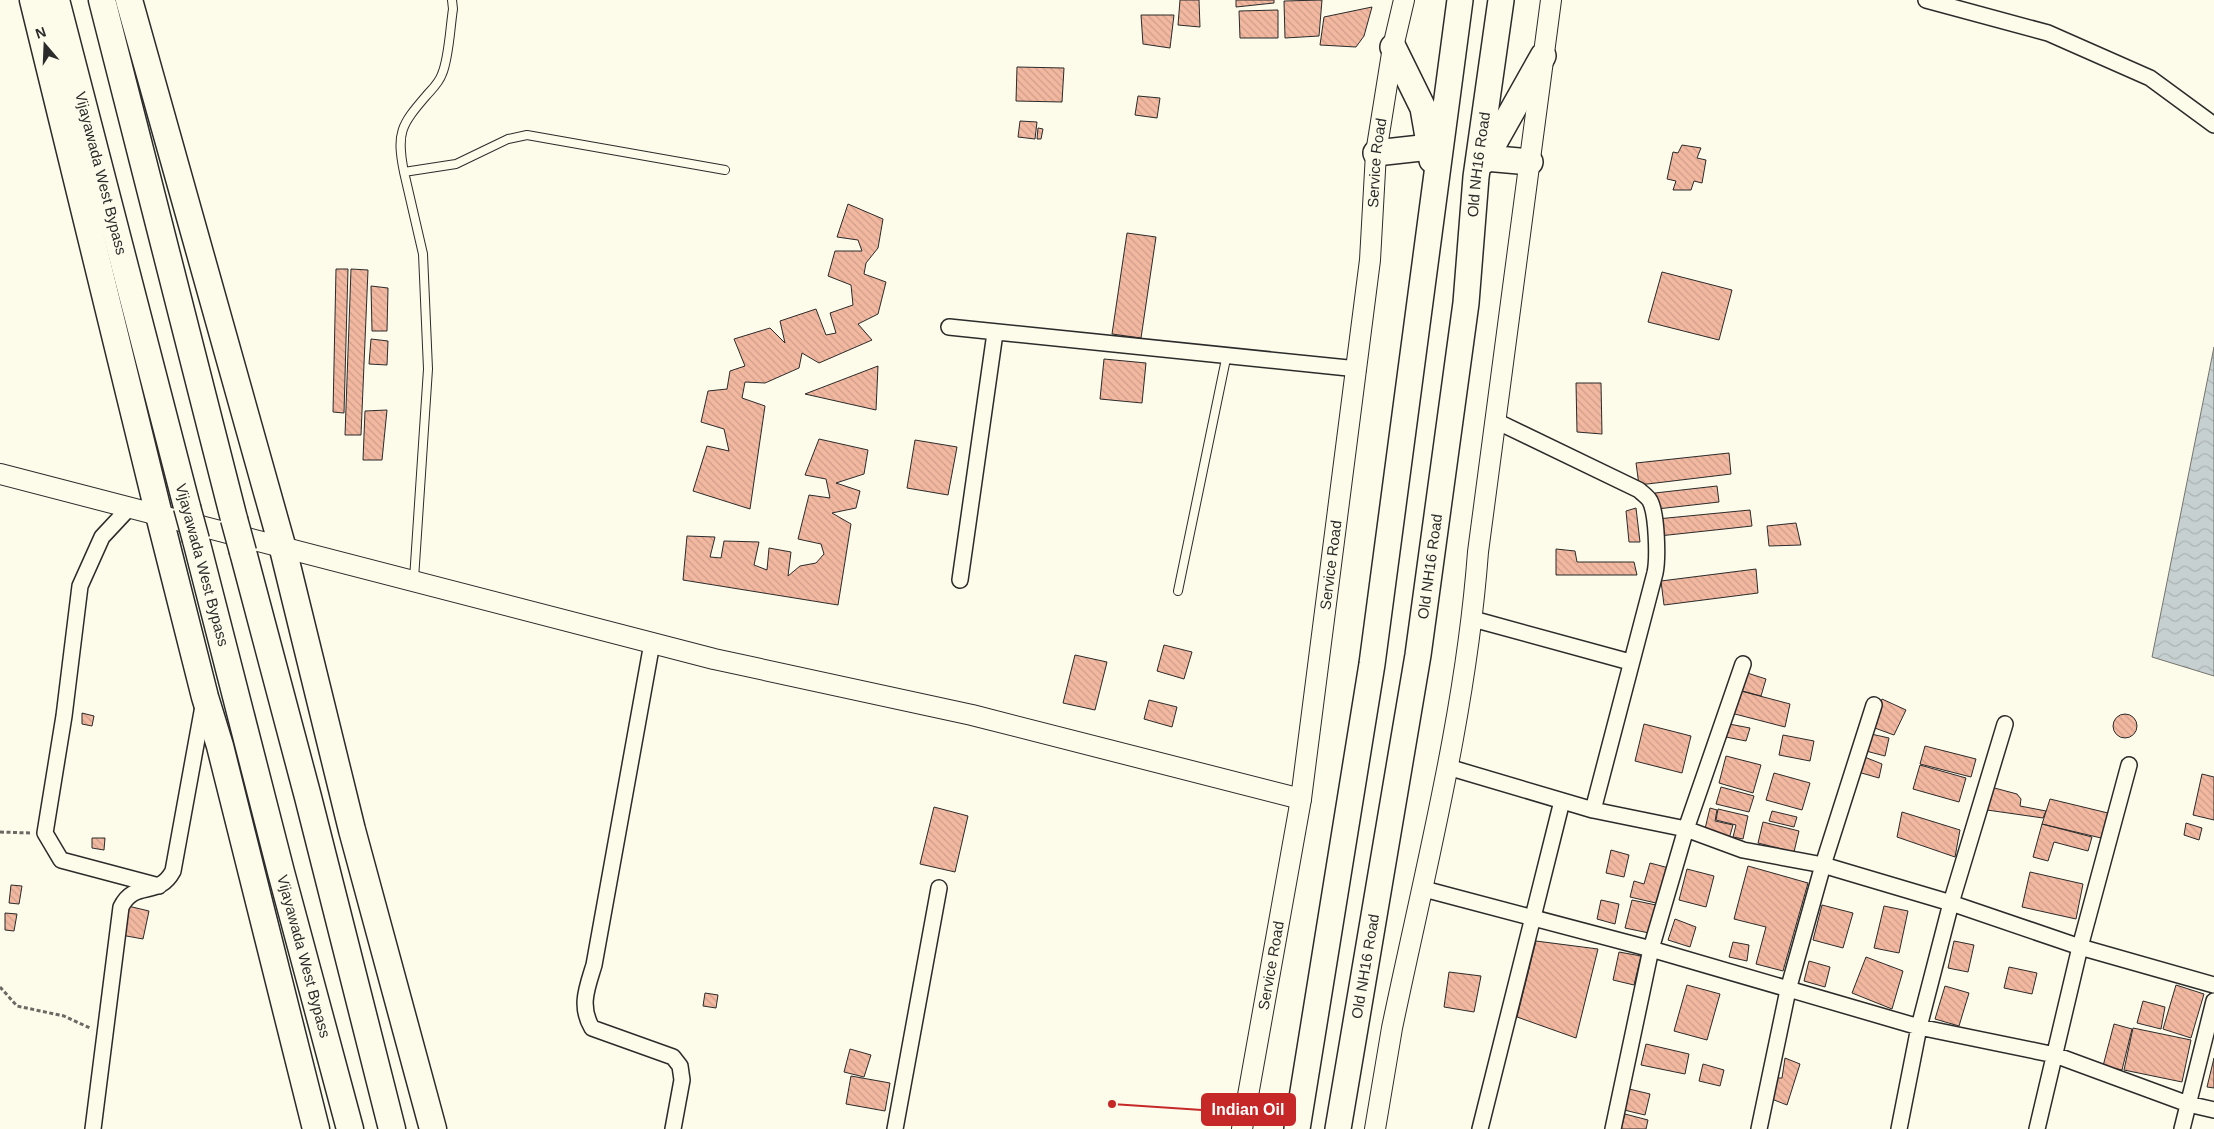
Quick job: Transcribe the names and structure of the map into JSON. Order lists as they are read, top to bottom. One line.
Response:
{"streets":{"highway":["Vijayawada West Bypass"],"main road":["Old NH16 Road"],"street":["Service Road"]},"places":["Indian Oil"],"north":"top"}
